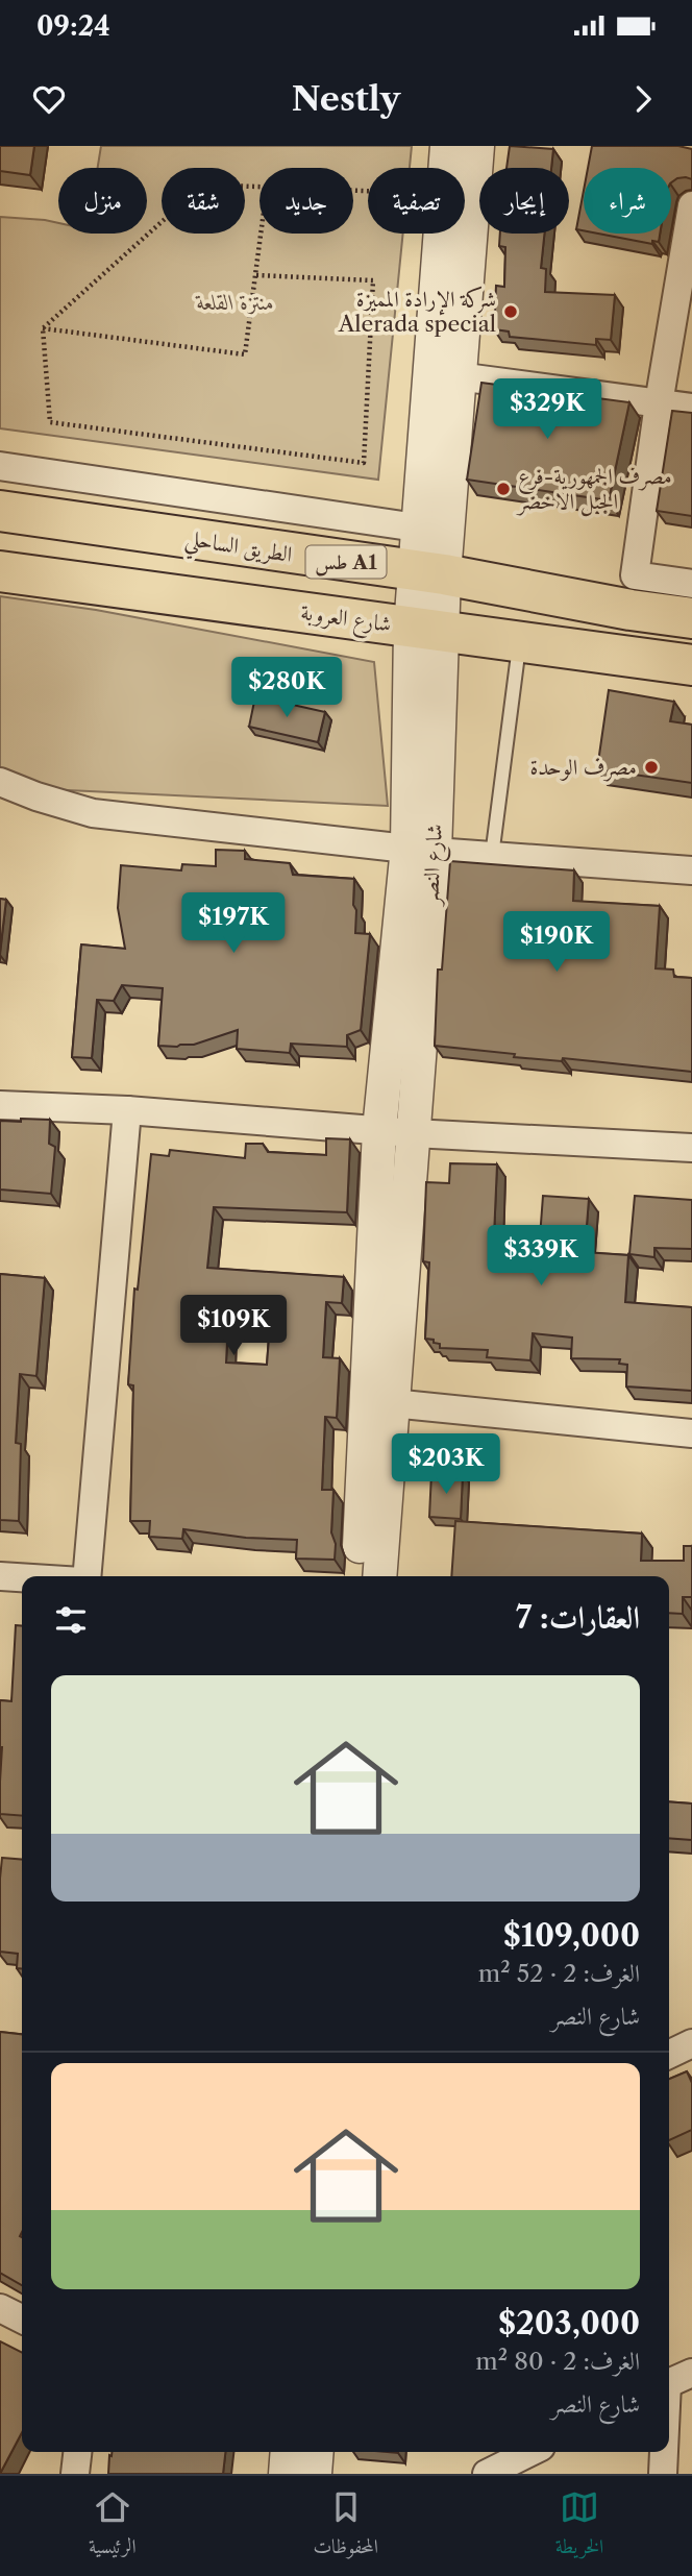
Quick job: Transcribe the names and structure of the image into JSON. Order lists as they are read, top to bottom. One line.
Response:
{"streets":{"highway":["الطريق الساحلي","طس A1","شارع العروبة"],"street":["شارع النصر"]},"crossings":[["الطريق الساحلي","شارع النصر"],["شارع العروبة","شارع النصر"]],"parks":["منتزة القلعة"],"places":["شركة الإرادة المميزة Alerada special","مصرف الجمهورية-فرع الجبل الاخضر","مصرف الوحدة"],"page":{"status":"09:24","header":"Nestly","chip":["شراء","إيجار","تصفية","جديد","شقة","منزل"],"price":["$329K","$280K","$197K","$190K","$339K","$109K","$203K"],"heading":"العقارات: 7","list":[{"name":"$109,000","note":"الغرف: 2 · 52 m² · شارع النصر"},{"name":"$203,000","note":"الغرف: 2 · 80 m² · شارع النصر"}],"tabs":["الخريطة","المحفوظات","الرئيسية"]}}
